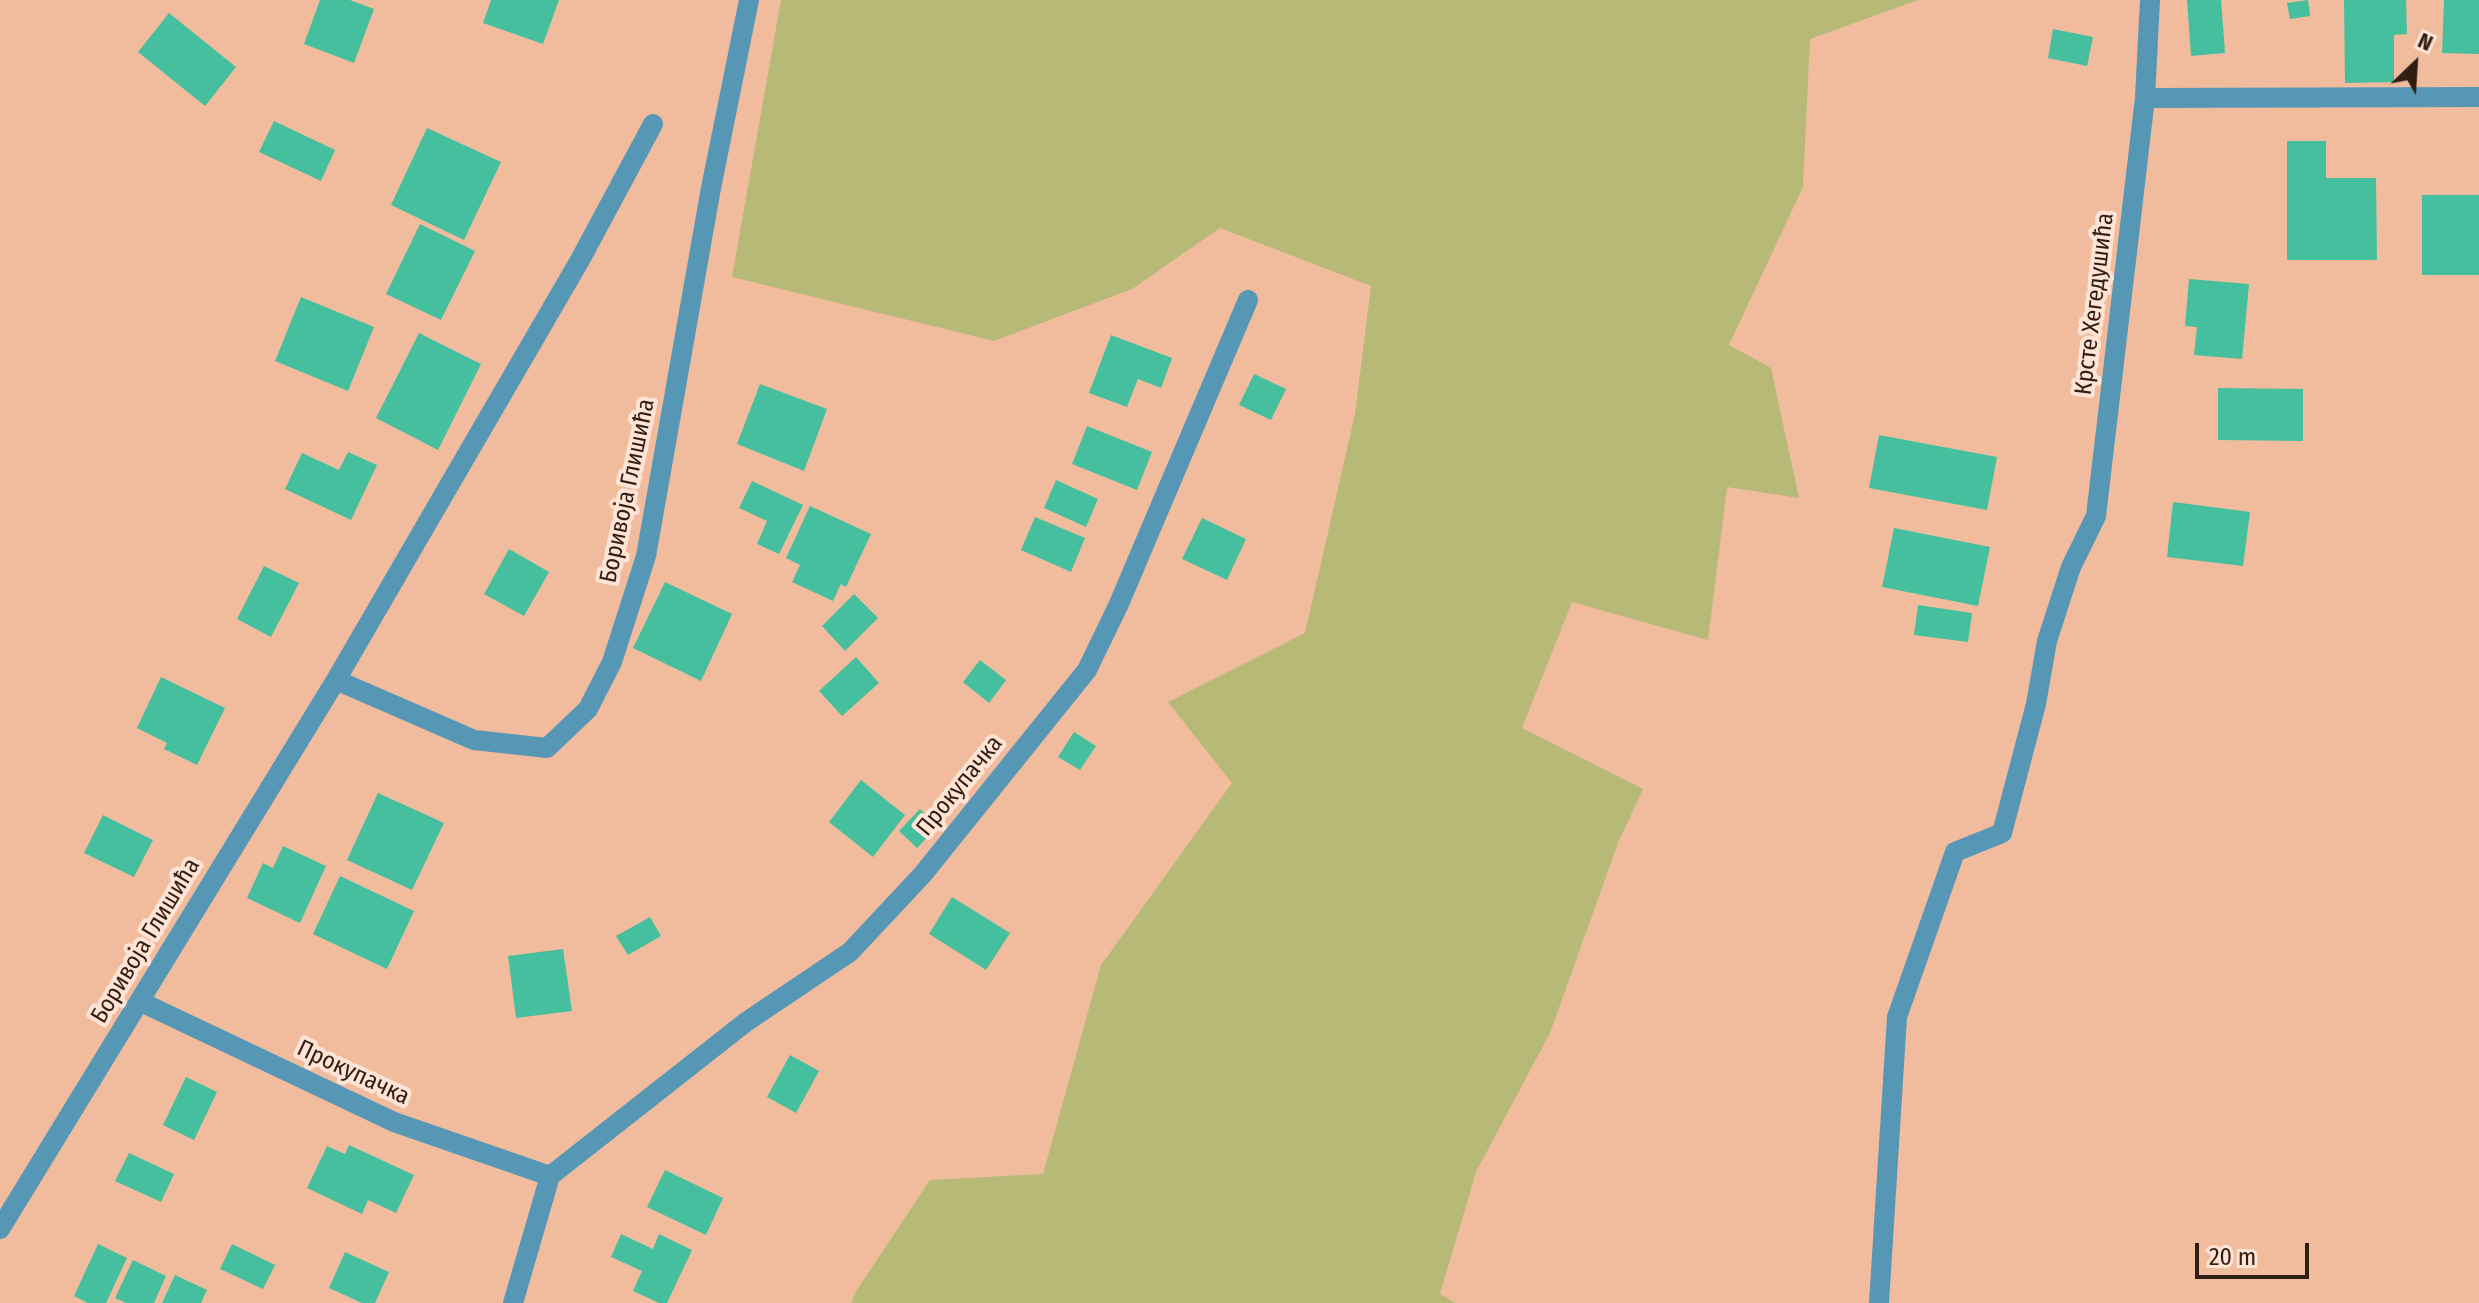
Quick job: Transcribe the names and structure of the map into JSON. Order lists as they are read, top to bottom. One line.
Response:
{"streets":{"street":["Крсте Хегедушића","Боривоја Глишића","Прокупачка"]},"crossings":[["Боривоја Глишића","Прокупачка"]],"scale_bar":"20 m","north":"top right"}
